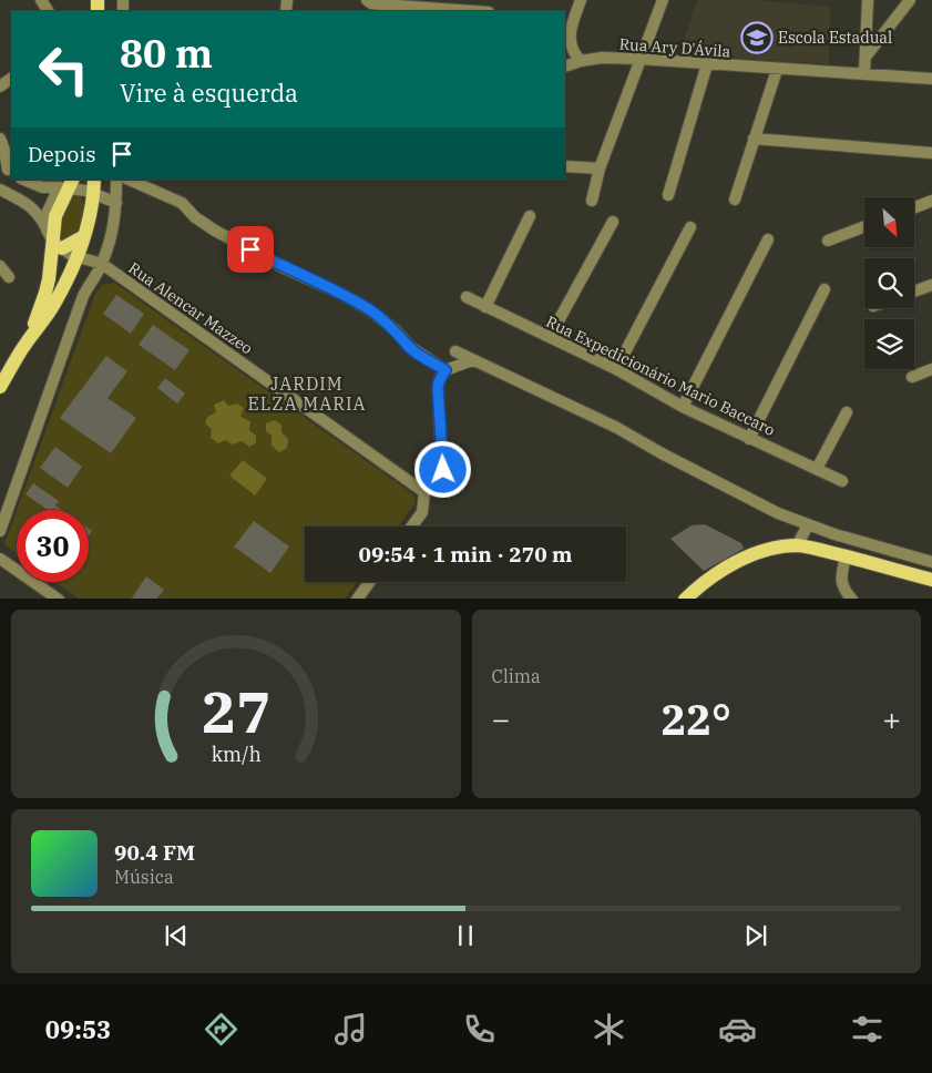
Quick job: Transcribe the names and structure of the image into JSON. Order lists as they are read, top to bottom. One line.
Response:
{"streets":{"street":["Rua Ary D'Ávila","Rua Alencar Mazzeo","Rua Expedicionário Mario Baccaro"]},"districts":["JARDIM ELZA MARIA"],"places":{"school or university":["Escola Estadual"]},"north":"bottom right","page":{"turn":["80 m","Vire à esquerda"],"then":"Depois","limit":"30","trip":"09:54 · 1 min · 270 m","tile":"Clima","heat":["−","22°","+"],"song":["90.4 FM","Música"],"tabs":"09:53","gauge":["27","km/h"]}}
